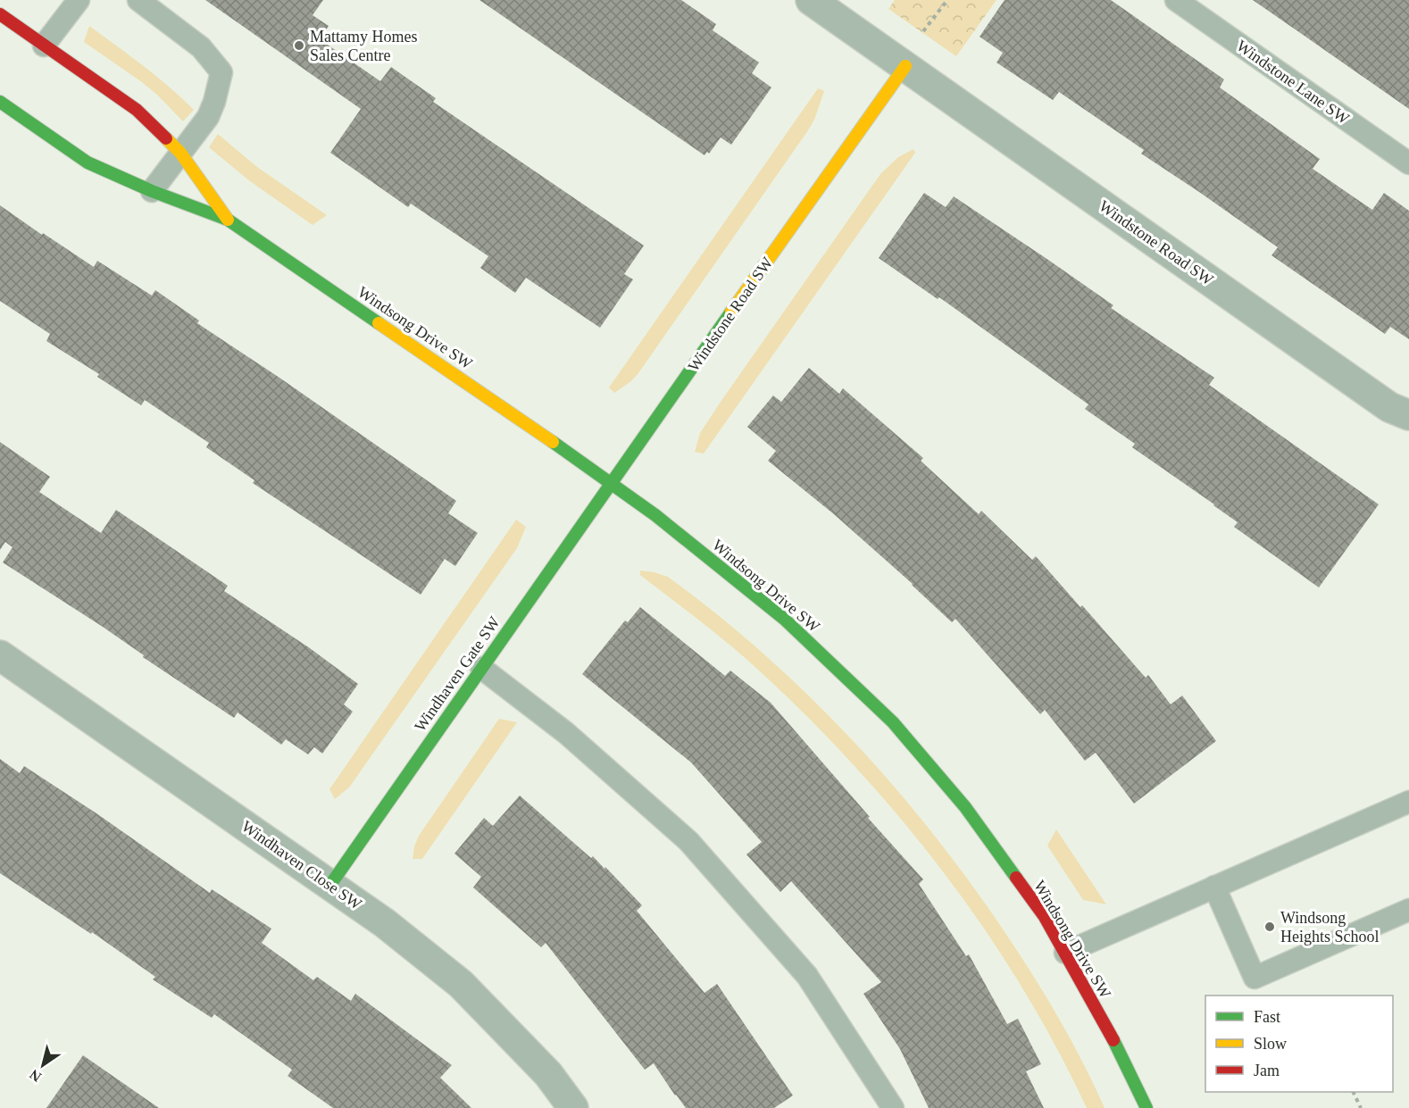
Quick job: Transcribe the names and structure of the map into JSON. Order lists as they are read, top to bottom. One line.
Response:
{"streets":{"street":["Windstone Road SW","Windsong Drive SW","Windhaven Gate SW","Windhaven Close SW"],"lane":["Windstone Lane SW"]},"crossings":[["Windstone Road SW","Windsong Drive SW"],["Windstone Road SW","Windhaven Gate SW"],["Windsong Drive SW","Windhaven Gate SW"],["Windhaven Gate SW","Windhaven Close SW"]],"places":["Mattamy Homes Sales Centre","Windsong Heights School"],"legend":["Fast","Slow","Jam"],"north":"bottom left"}
